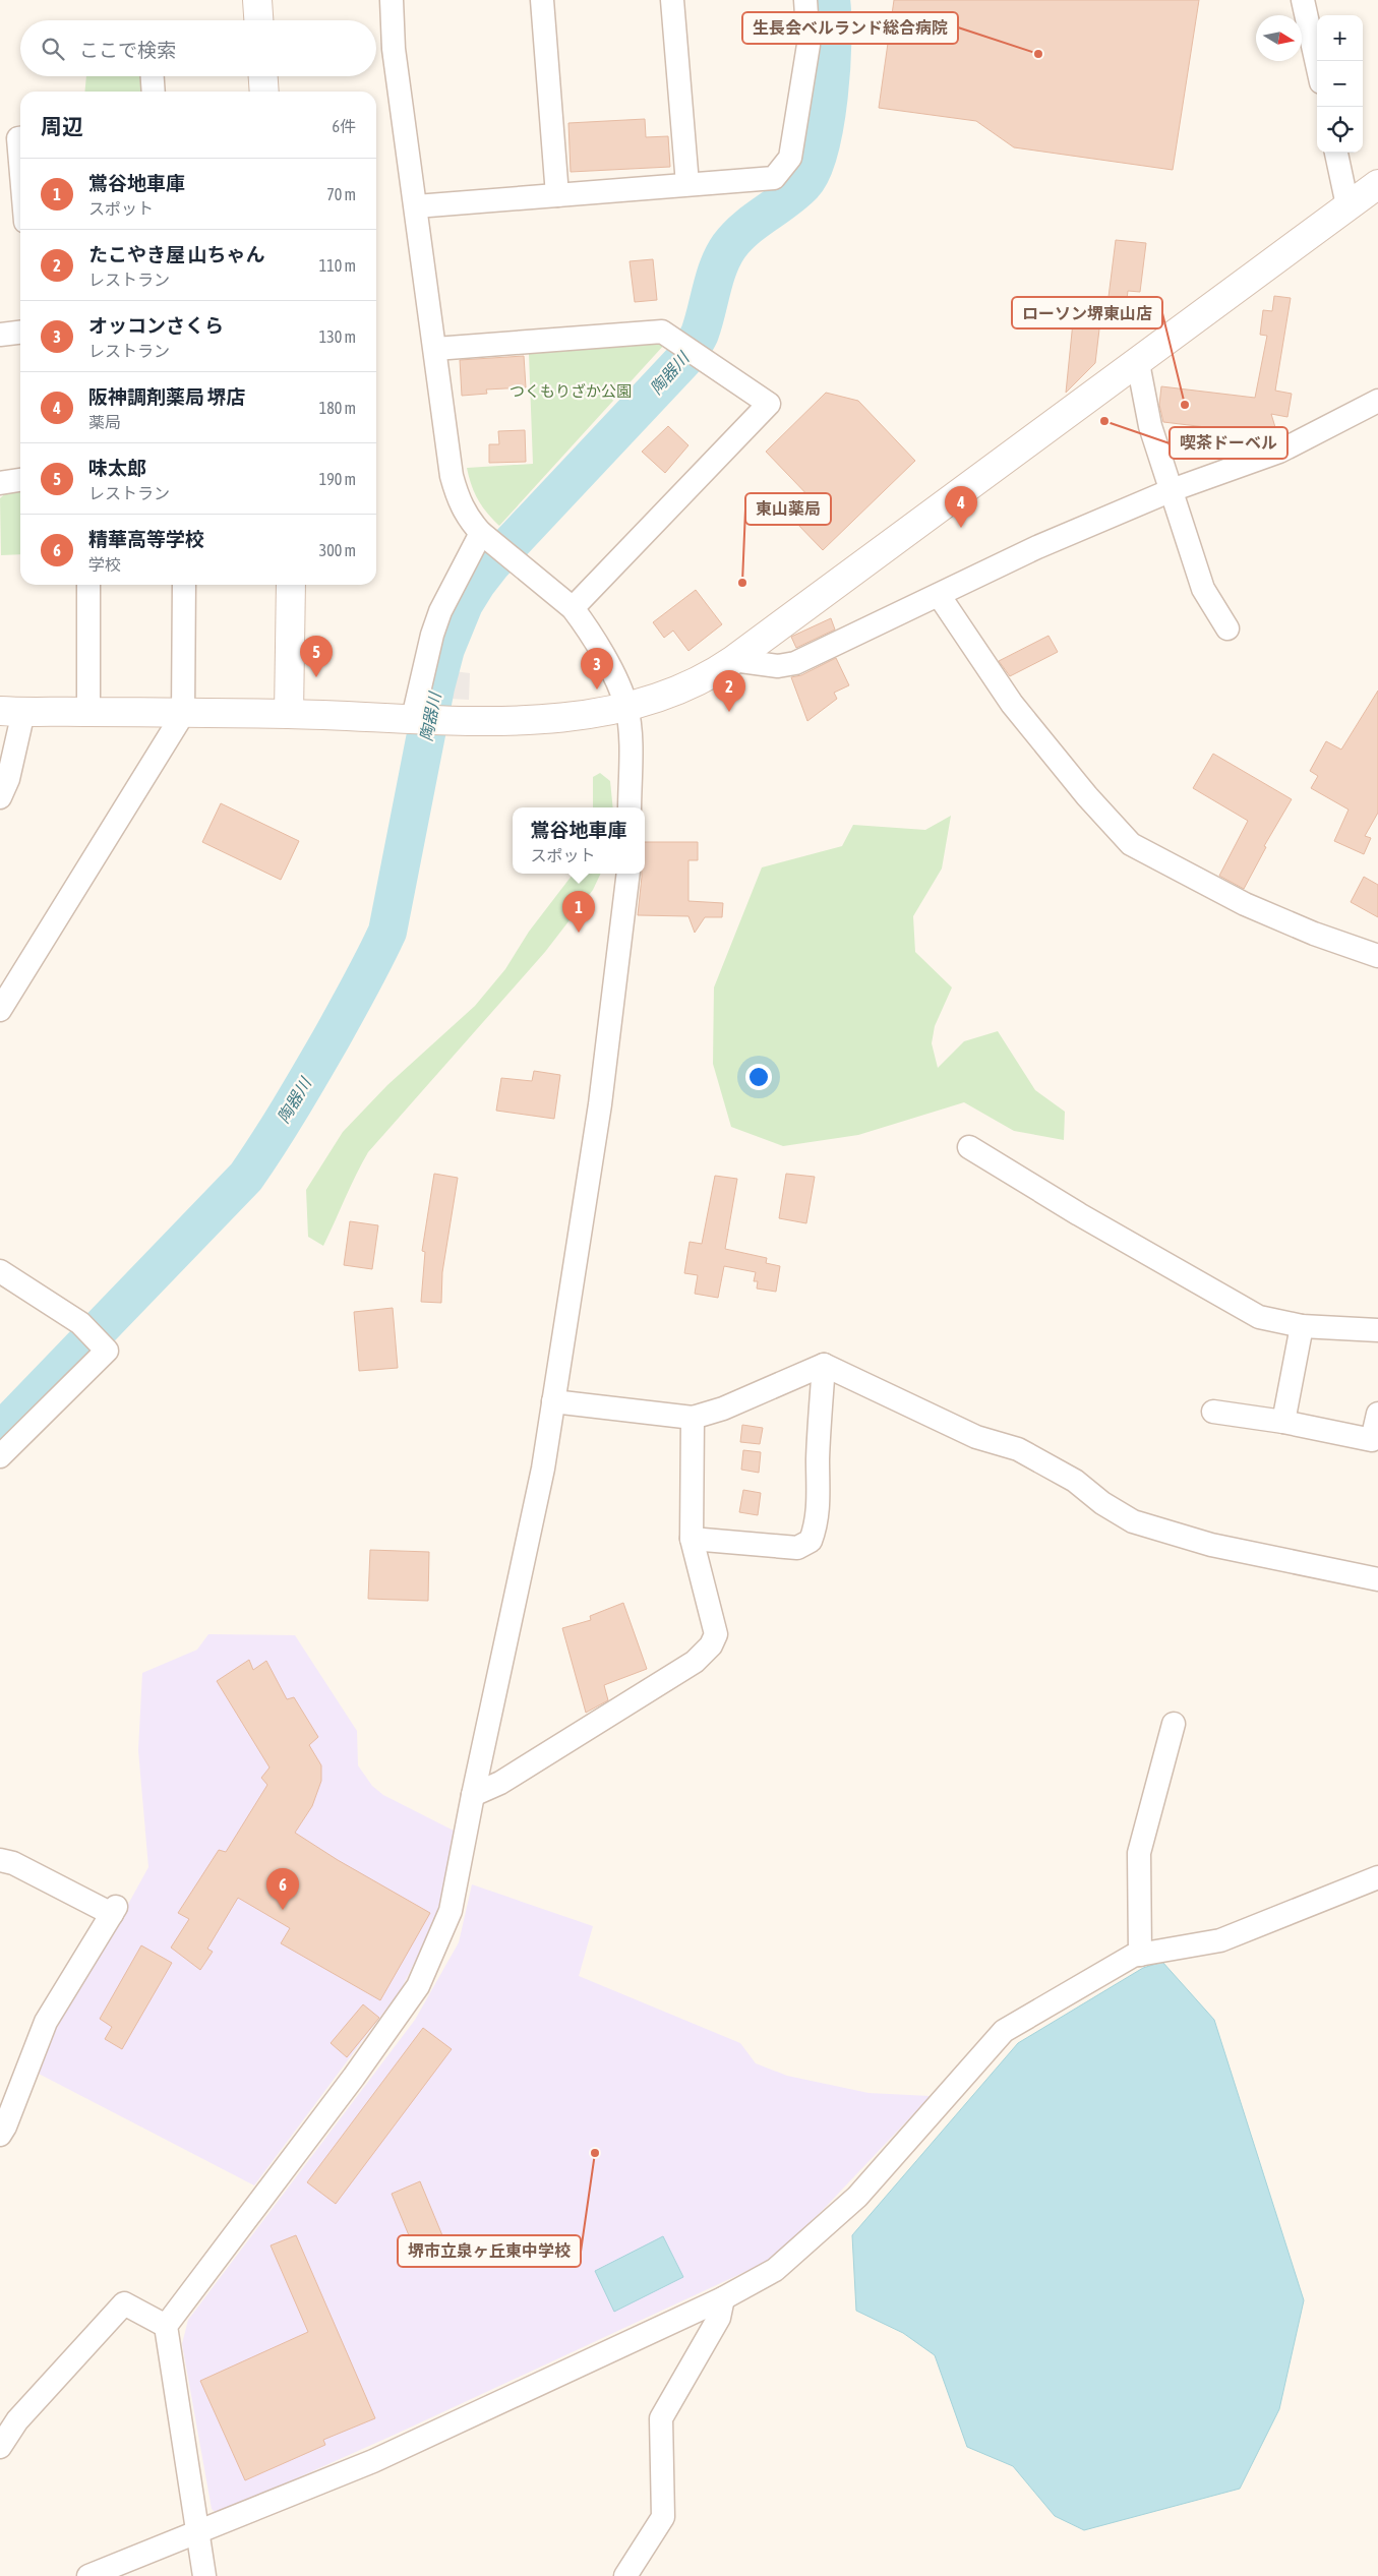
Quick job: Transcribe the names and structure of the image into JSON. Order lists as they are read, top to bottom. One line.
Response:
{"water":["陶器川"],"parks":["つくもりざか公園"],"places":["生長会ベルランド総合病院","ローソン堺東山店","喫茶ドーベル","東山薬局","堺市立泉ヶ丘東中学校"],"north":"right","page":{"map_buttons":["+","−"],"search":"ここで検索","heading":["周辺","6件"],"list":[{"mark":"1","name":"鴬谷地車庫","note":"スポット","value":"70 m"},{"mark":"2","name":"たこやき屋 山ちゃん","note":"レストラン","value":"110 m"},{"mark":"3","name":"オッコンさくら","note":"レストラン","value":"130 m"},{"mark":"4","name":"阪神調剤薬局 堺店","note":"薬局","value":"180 m"},{"mark":"5","name":"味太郎","note":"レストラン","value":"190 m"},{"mark":"6","name":"精華高等学校","note":"学校","value":"300 m"}],"pins":["4","5","3","2","1","6"],"popup":["鴬谷地車庫","スポット"]}}
